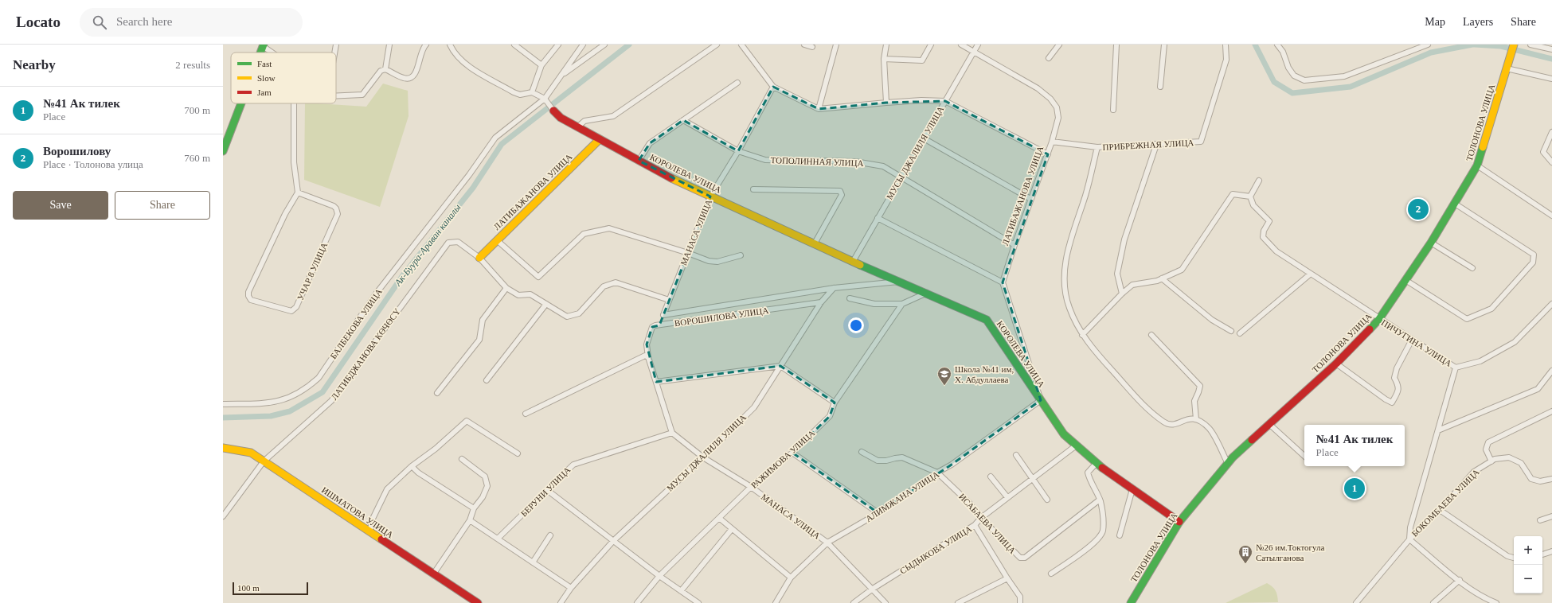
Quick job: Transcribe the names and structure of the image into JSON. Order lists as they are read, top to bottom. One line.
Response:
{"streets":{"main road":["ТОЛОНОВА УЛИЦА","КОРОЛЕВА УЛИЦА","ЛАТИБАЖАНОВА УЛИЦА","ИШМАТОВА УЛИЦА"],"street":["ПРИБРЕЖНАЯ УЛИЦА","МУСЫ ДЖАЛИЛЯ УЛИЦА","ТОПОЛИННАЯ УЛИЦА","МАНАСА УЛИЦА","УЧАР 8 УЛИЦА","ВОРОШИЛОВА УЛИЦА","БАЛБЕКОВА УЛИЦА","ПИЧУГИНА УЛИЦА","ЛАТИБДЖАНОВА КӨЧӨСҮ","РАЖИМОВА УЛИЦА","БЕРУНИ УЛИЦА","АЛИМЖАНА УЛИЦА","БОКОМБАЕВА УЛИЦА","ИСАБАЕВА УЛИЦА","СЫДЫКОВА УЛИЦА"]},"crossings":[["ТОЛОНОВА УЛИЦА","КОРОЛЕВА УЛИЦА"],["ТОЛОНОВА УЛИЦА","ПИЧУГИНА УЛИЦА"],["ПРИБРЕЖНАЯ УЛИЦА","ЛАТИБАЖАНОВА УЛИЦА"],["МУСЫ ДЖАЛИЛЯ УЛИЦА","ТОПОЛИННАЯ УЛИЦА"],["МУСЫ ДЖАЛИЛЯ УЛИЦА","КОРОЛЕВА УЛИЦА"],["МУСЫ ДЖАЛИЛЯ УЛИЦА","ЛАТИБАЖАНОВА УЛИЦА"],["МУСЫ ДЖАЛИЛЯ УЛИЦА","МАНАСА УЛИЦА"],["МУСЫ ДЖАЛИЛЯ УЛИЦА","ВОРОШИЛОВА УЛИЦА"],["ТОПОЛИННАЯ УЛИЦА","ЛАТИБАЖАНОВА УЛИЦА"],["ТОПОЛИННАЯ УЛИЦА","МАНАСА УЛИЦА"],["КОРОЛЕВА УЛИЦА","ЛАТИБАЖАНОВА УЛИЦА"],["КОРОЛЕВА УЛИЦА","МАНАСА УЛИЦА"],["КОРОЛЕВА УЛИЦА","ВОРОШИЛОВА УЛИЦА"],["КОРОЛЕВА УЛИЦА","АЛИМЖАНА УЛИЦА"],["КОРОЛЕВА УЛИЦА","СЫДЫКОВА УЛИЦА"],["ЛАТИБАЖАНОВА УЛИЦА","ЛАТИБДЖАНОВА КӨЧӨСҮ"],["МАНАСА УЛИЦА","ВОРОШИЛОВА УЛИЦА"],["МАНАСА УЛИЦА","РАЖИМОВА УЛИЦА"],["МАНАСА УЛИЦА","БЕРУНИ УЛИЦА"],["МАНАСА УЛИЦА","АЛИМЖАНА УЛИЦА"],["МАНАСА УЛИЦА","СЫДЫКОВА УЛИЦА"],["ПИЧУГИНА УЛИЦА","БОКОМБАЕВА УЛИЦА"],["ЛАТИБДЖАНОВА КӨЧӨСҮ","ИШМАТОВА УЛИЦА"],["АЛИМЖАНА УЛИЦА","ИСАБАЕВА УЛИЦА"],["ИСАБАЕВА УЛИЦА","СЫДЫКОВА УЛИЦА"]],"water":["Ак-Буура-Араван каналы"],"places":{"school or university":["Школа №41 им, Х. Абдуллаева"],"building":["№26 им.Токтогула Сатылганова"]},"legend":["Fast","Slow","Jam"],"scale_bar":"100 m","page":{"header":"Locato","search":"Search here","nav":["Map","Layers","Share"],"heading":["Nearby","2 results"],"list":[{"mark":"1","name":"№41 Ак тилек","note":"Place","value":"700 m"},{"mark":"2","name":"Ворошилову","note":"Place · Толонова улица","value":"760 m"}],"buttons":["Save","Share"],"pins":["2","1"],"popup":["№41 Ак тилек","Place"],"map_buttons":["+","−"],"scale":"100 m"}}
